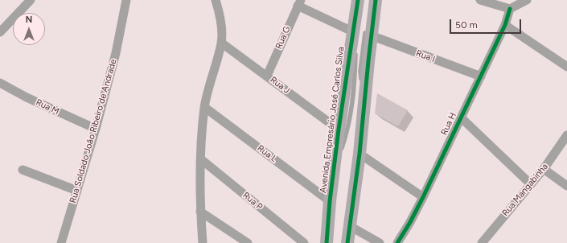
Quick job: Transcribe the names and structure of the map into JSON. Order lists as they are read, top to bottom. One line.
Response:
{"streets":{"main road":["Avenida Empresário José Carlos Silva"],"street":["Rua G","Rua I","Rua J","Rua M","Rua H","Rua Soldado João Ribeiro de Andrade","Rua L","Rua Mangabinha","Rua P"]},"crossings":[["Rua G","Rua J"],["Rua I","Rua H"],["Rua J","Avenida Empresário José Carlos Silva"],["Rua M","Rua Soldado João Ribeiro de Andrade"],["Avenida Empresário José Carlos Silva","Rua L"]],"scale_bar":"50 m","north":"top"}
